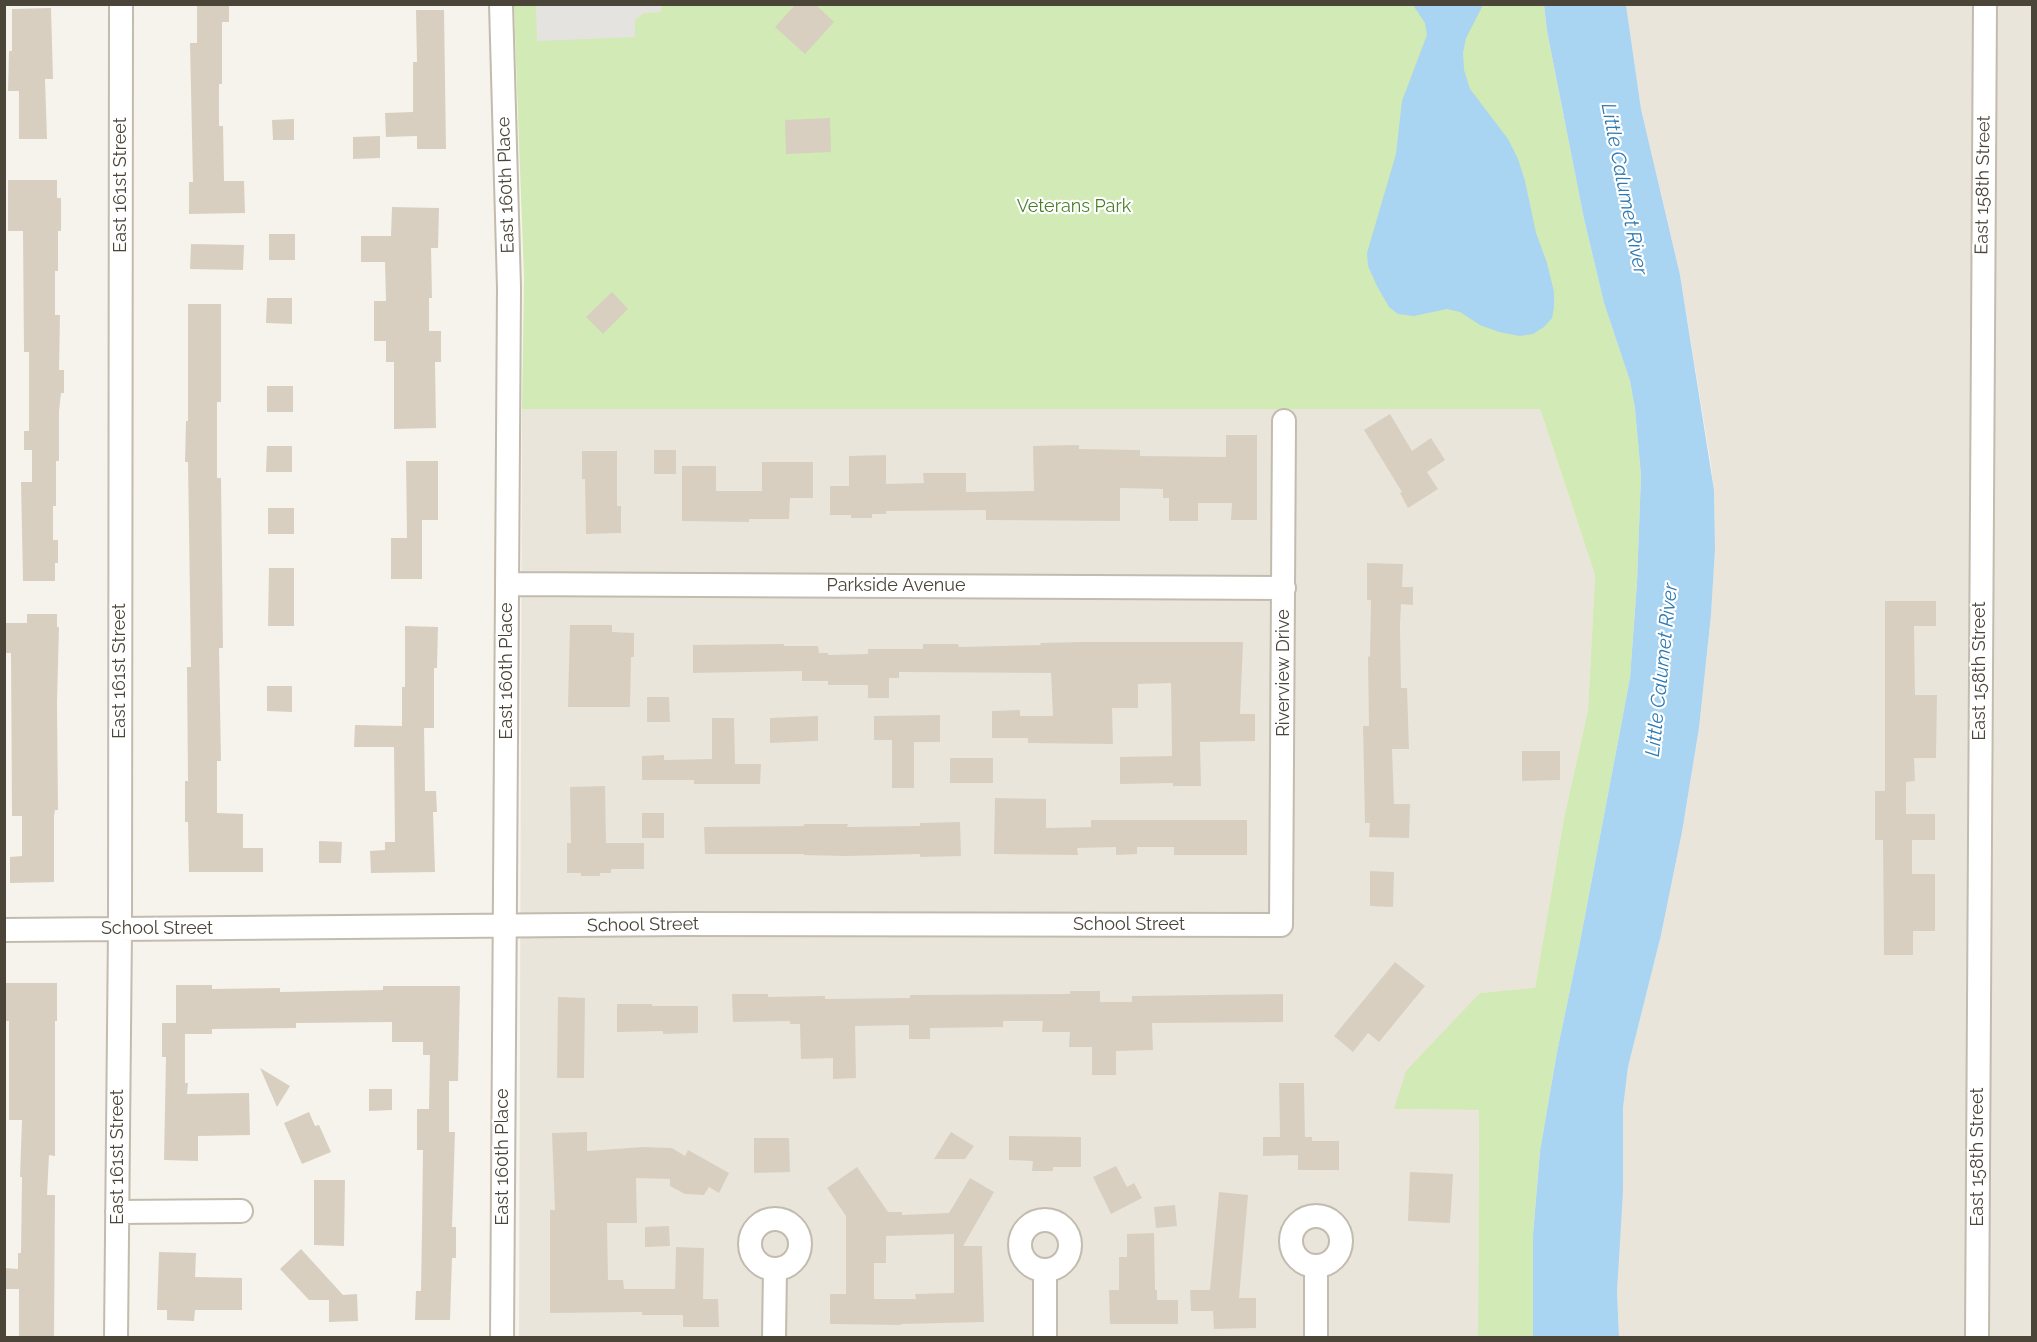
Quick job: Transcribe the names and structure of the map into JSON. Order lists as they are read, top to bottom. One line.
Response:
{"streets":{"street":["East 161st Street","East 160th Place","East 158th Street","Parkside Avenue","Riverview Drive","School Street"]},"crossings":[["East 161st Street","School Street"],["East 160th Place","Parkside Avenue"],["East 160th Place","School Street"],["Parkside Avenue","Riverview Drive"],["Riverview Drive","School Street"]],"water":["Little Calumet River"],"parks":["Veterans Park"]}
